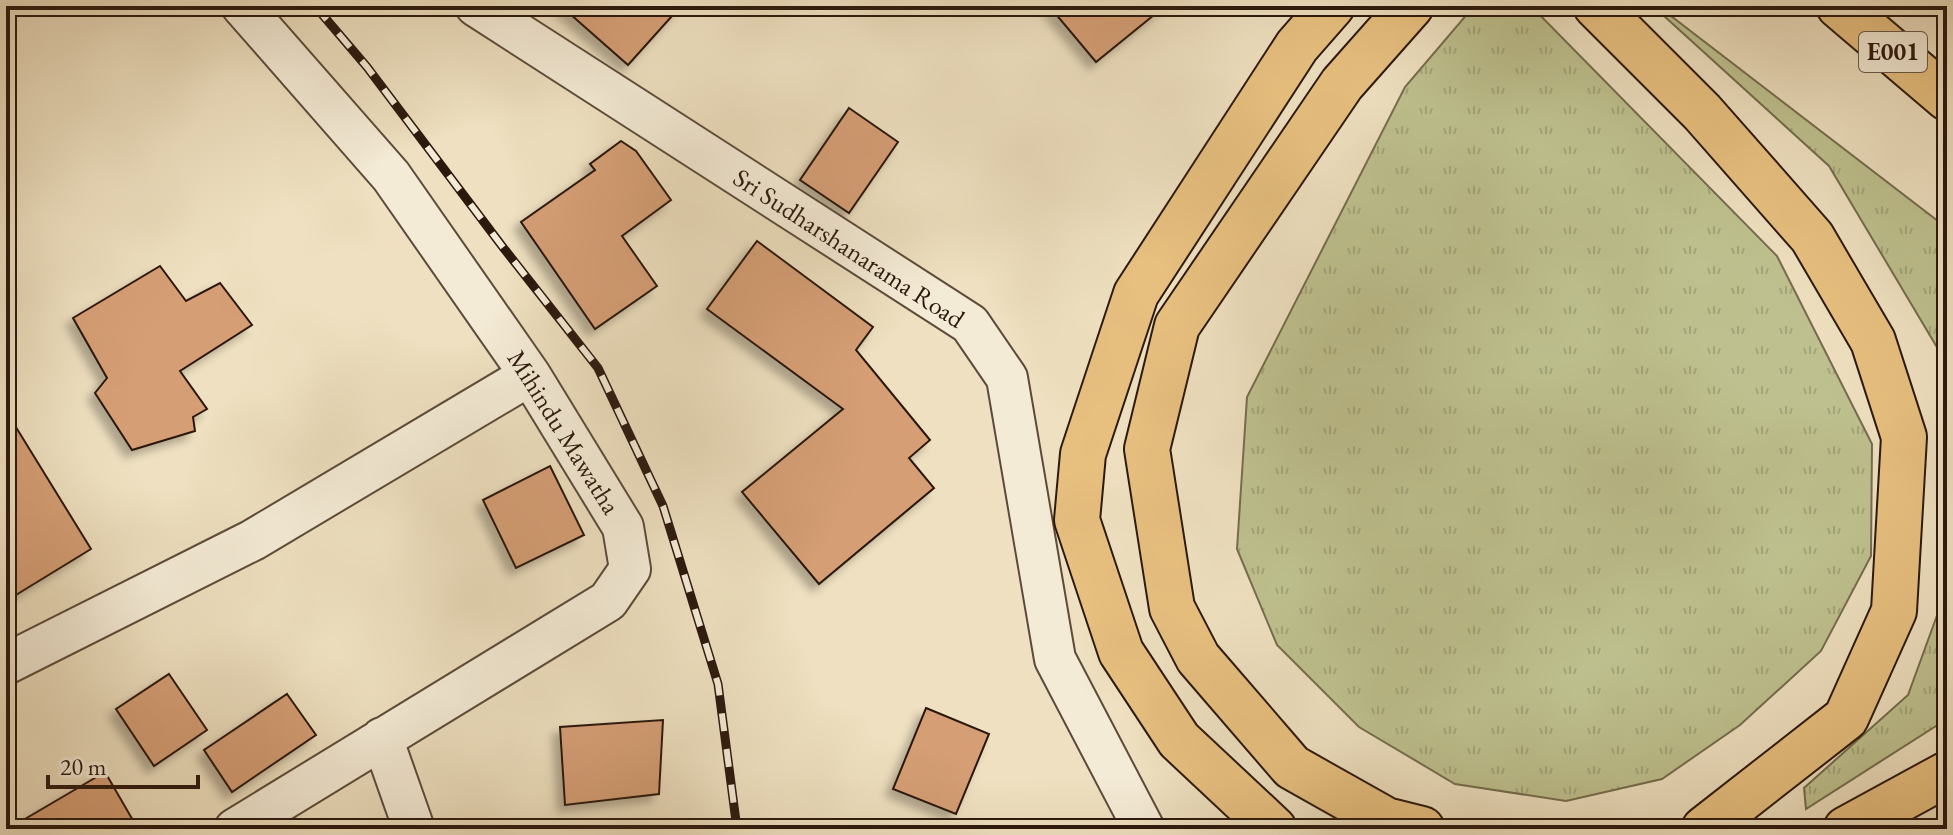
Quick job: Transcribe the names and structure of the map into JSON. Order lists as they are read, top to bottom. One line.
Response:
{"streets":{"highway":["E001"],"street":["Sri Sudharshanarama Road","Mihindu Mawatha"]},"scale_bar":"20 m"}
